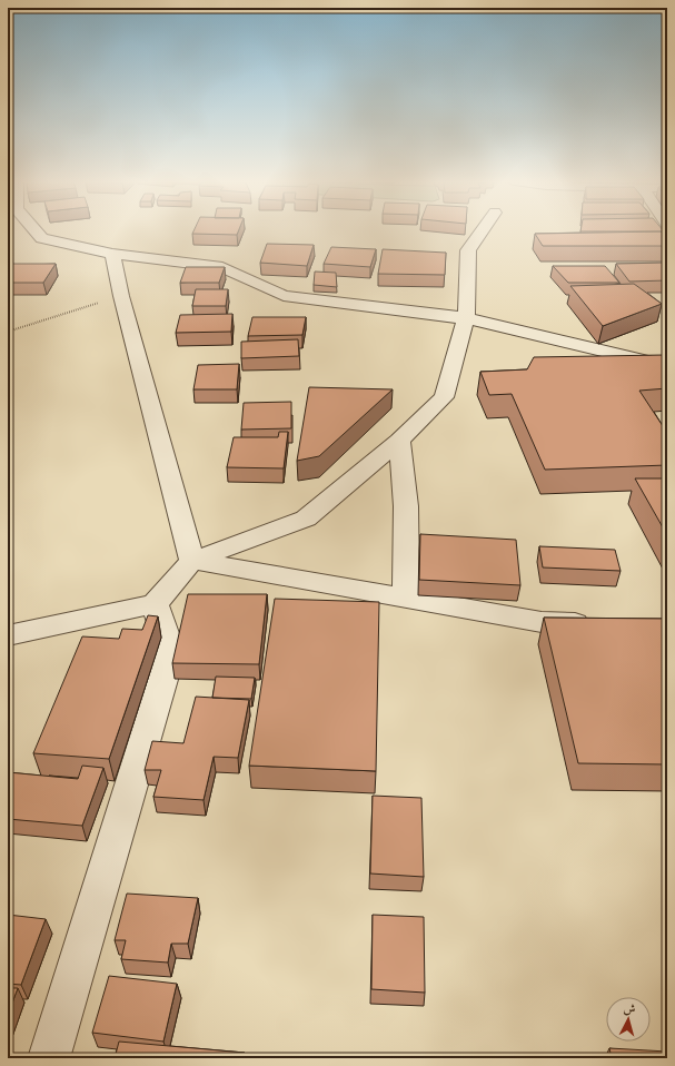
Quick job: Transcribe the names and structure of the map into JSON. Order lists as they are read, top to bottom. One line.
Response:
{"north":"top"}
